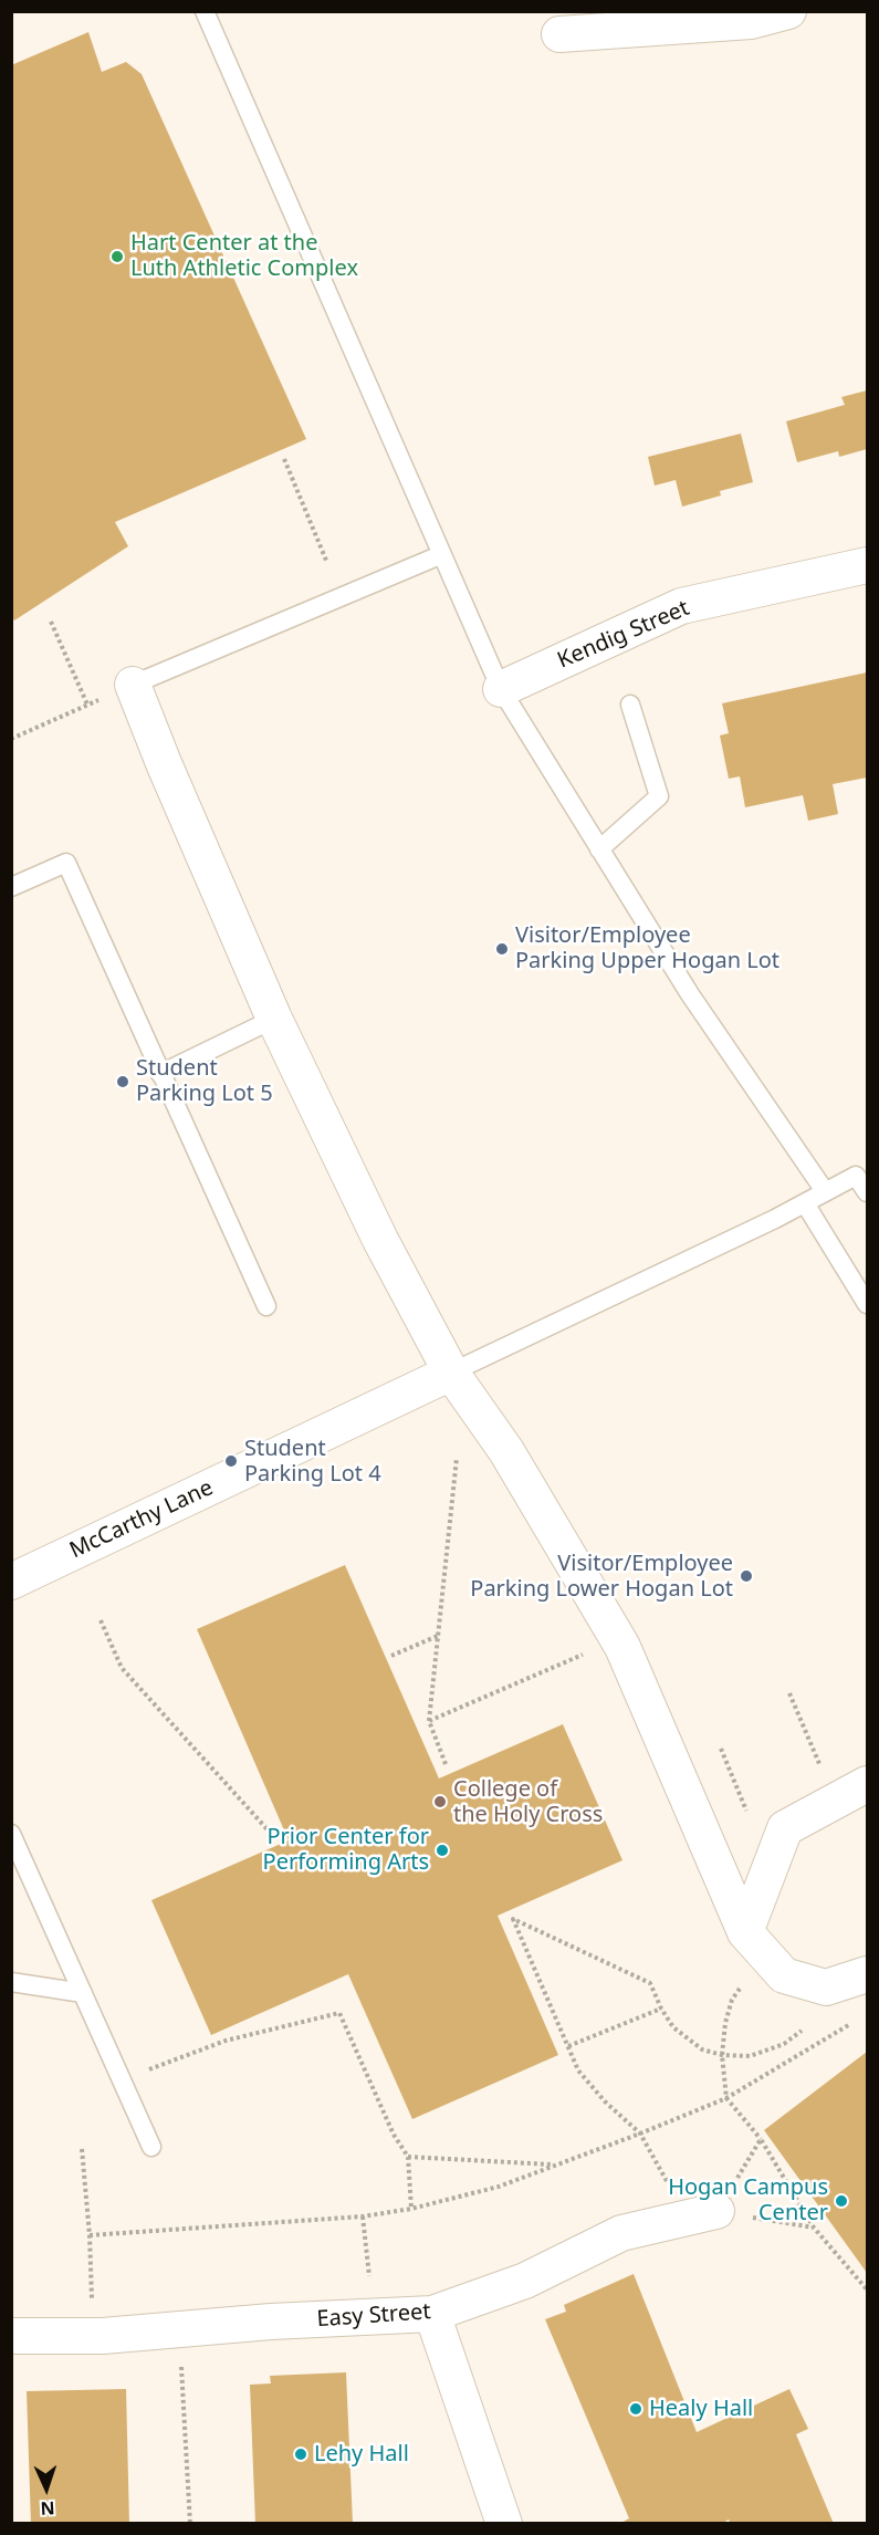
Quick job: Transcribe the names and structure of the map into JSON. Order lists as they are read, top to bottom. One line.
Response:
{"streets":{"street":["Kendig Street","McCarthy Lane","Easy Street"]},"places":["Hart Center at the Luth Athletic Complex","Visitor/Employee Parking Upper Hogan Lot","Student Parking Lot 5","Student Parking Lot 4","Visitor/Employee Parking Lower Hogan Lot","College of the Holy Cross","Prior Center for Performing Arts","Hogan Campus Center","Healy Hall","Lehy Hall"],"north":"bottom"}
